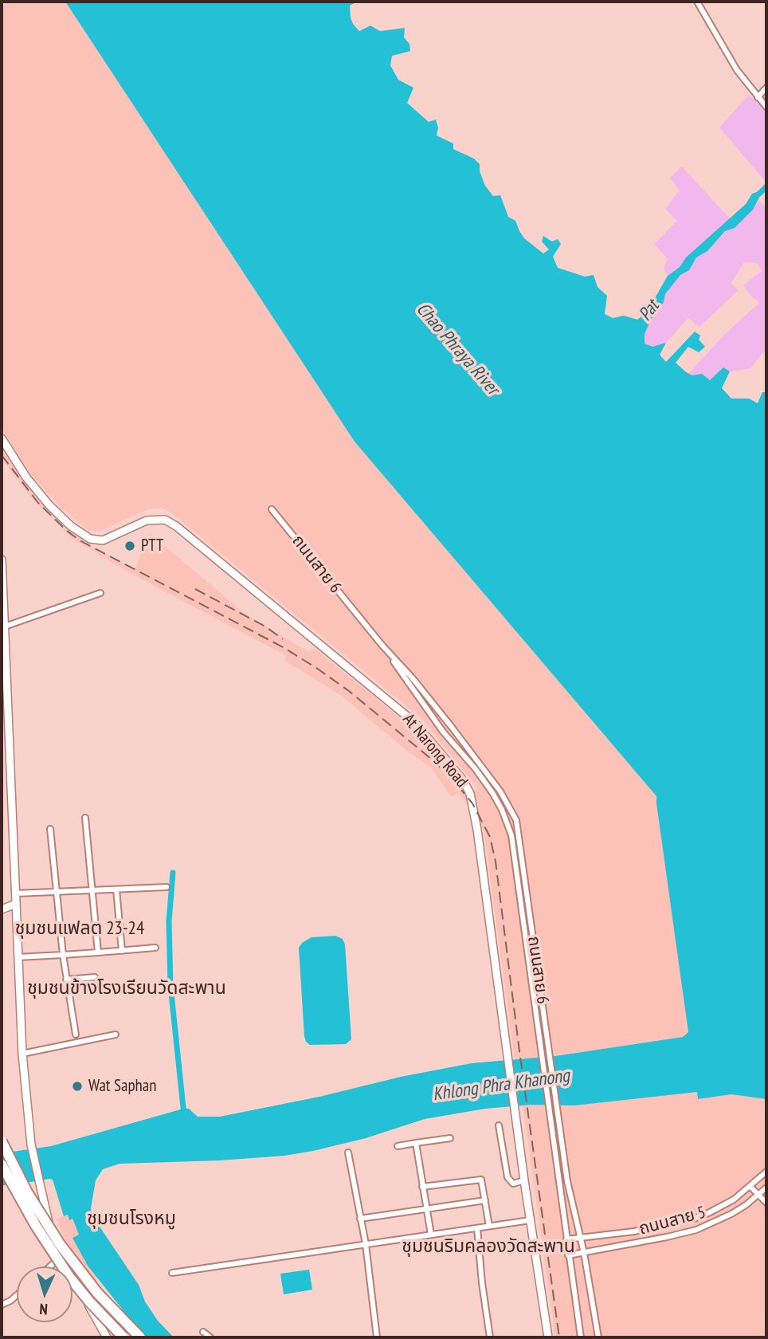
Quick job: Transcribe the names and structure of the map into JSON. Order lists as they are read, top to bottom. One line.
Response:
{"streets":{"street":["ถนนสาย 6","At Narong Road","ถนนสาย 5"]},"crossings":[["ถนนสาย 6","ถนนสาย 5"]],"districts":["ชุมชนแฟลต 23-24","ชุมชนข้างโรงเรียนวัดสะพาน","ชุมชนโรงหมู","ชุมชนริมคลองวัดสะพาน"],"water":["Pat","Chao Phraya River","Khlong Phra Khanong"],"places":["PTT","Wat Saphan"],"north":"bottom"}
